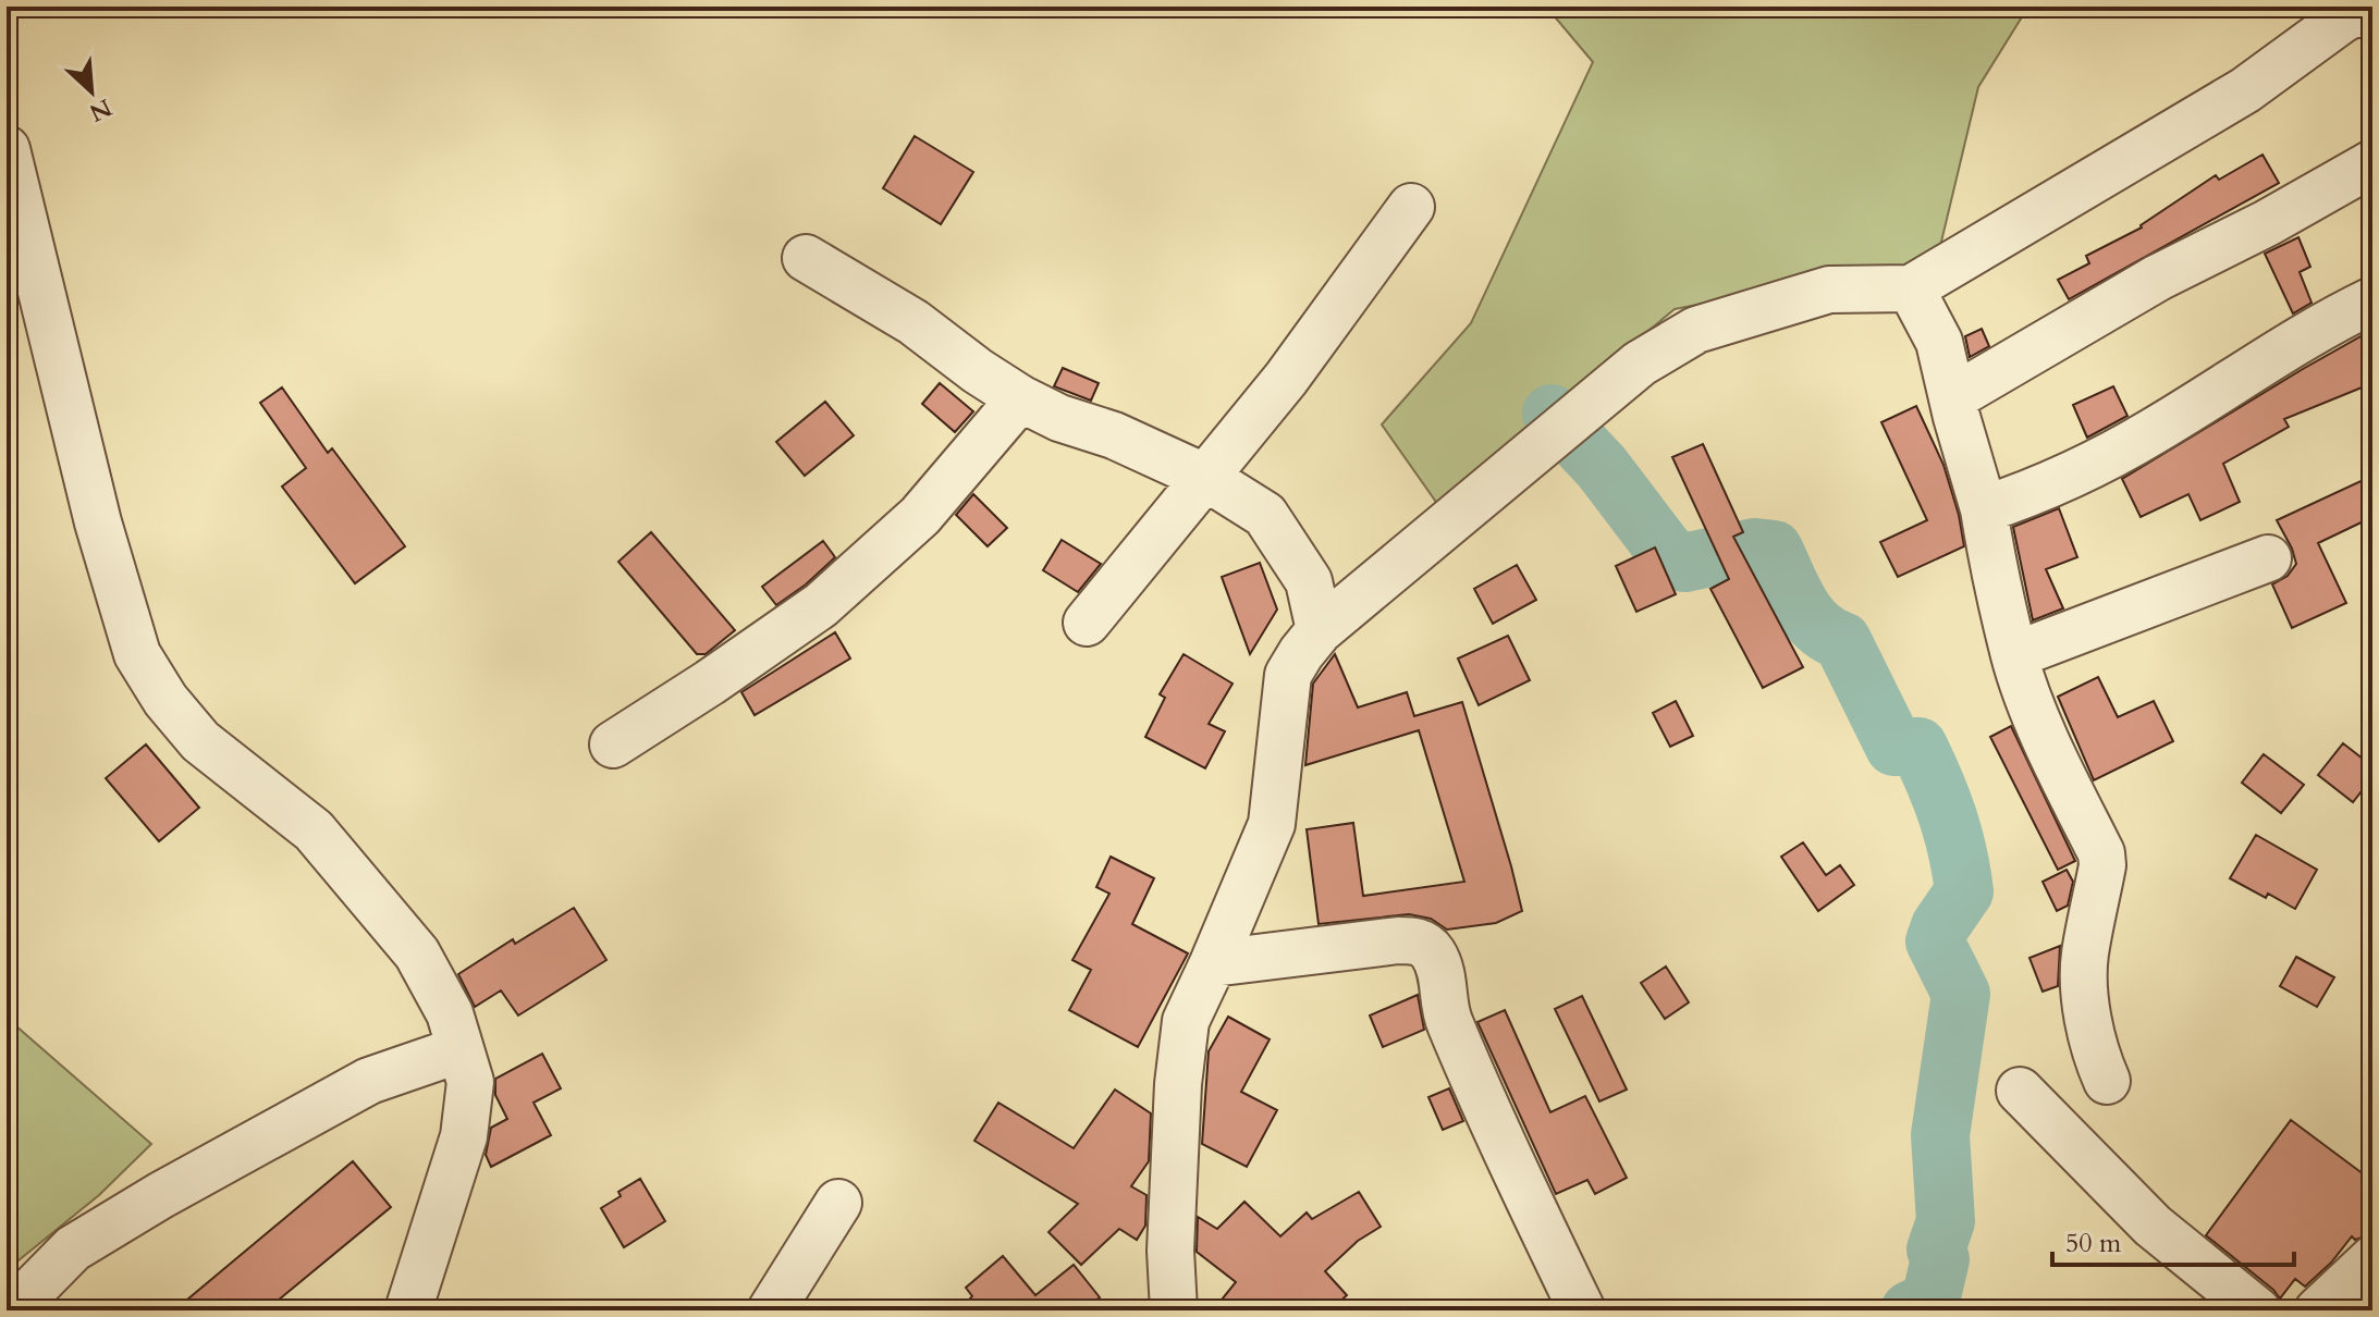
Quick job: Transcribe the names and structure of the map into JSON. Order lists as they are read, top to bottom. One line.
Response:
{"scale_bar":"50 m","north":"bottom right"}
